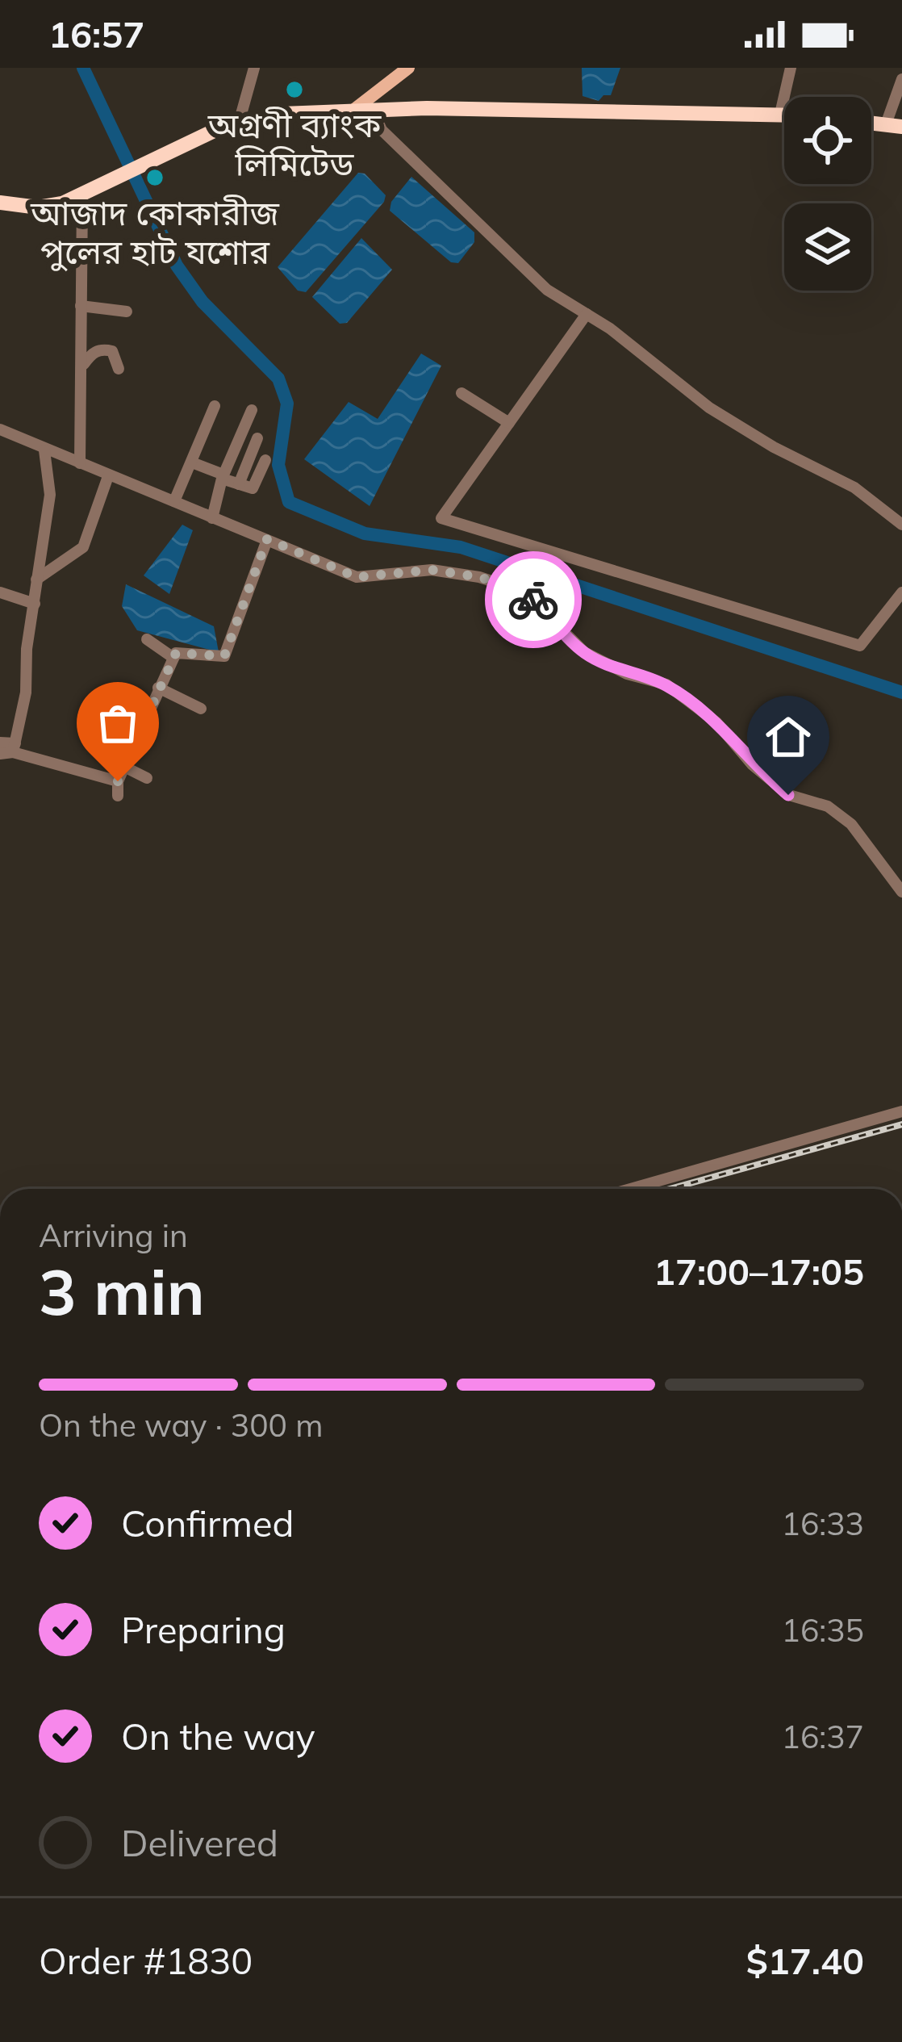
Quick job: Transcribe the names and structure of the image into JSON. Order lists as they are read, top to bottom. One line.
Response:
{"places":["অগ্রণী ব্যাংক লিমিটেড","আজাদ কোকারীজ পুলের হাট যশোর"],"page":{"status":"16:57","heading":["3 min","Arriving in","17:00–17:05"],"panel":["Order #1830","$17.40"],"bar":"On the way · 300 m","list":[["Confirmed","16:33"],["Preparing","16:35"],["On the way","16:37"],"Delivered"]}}
